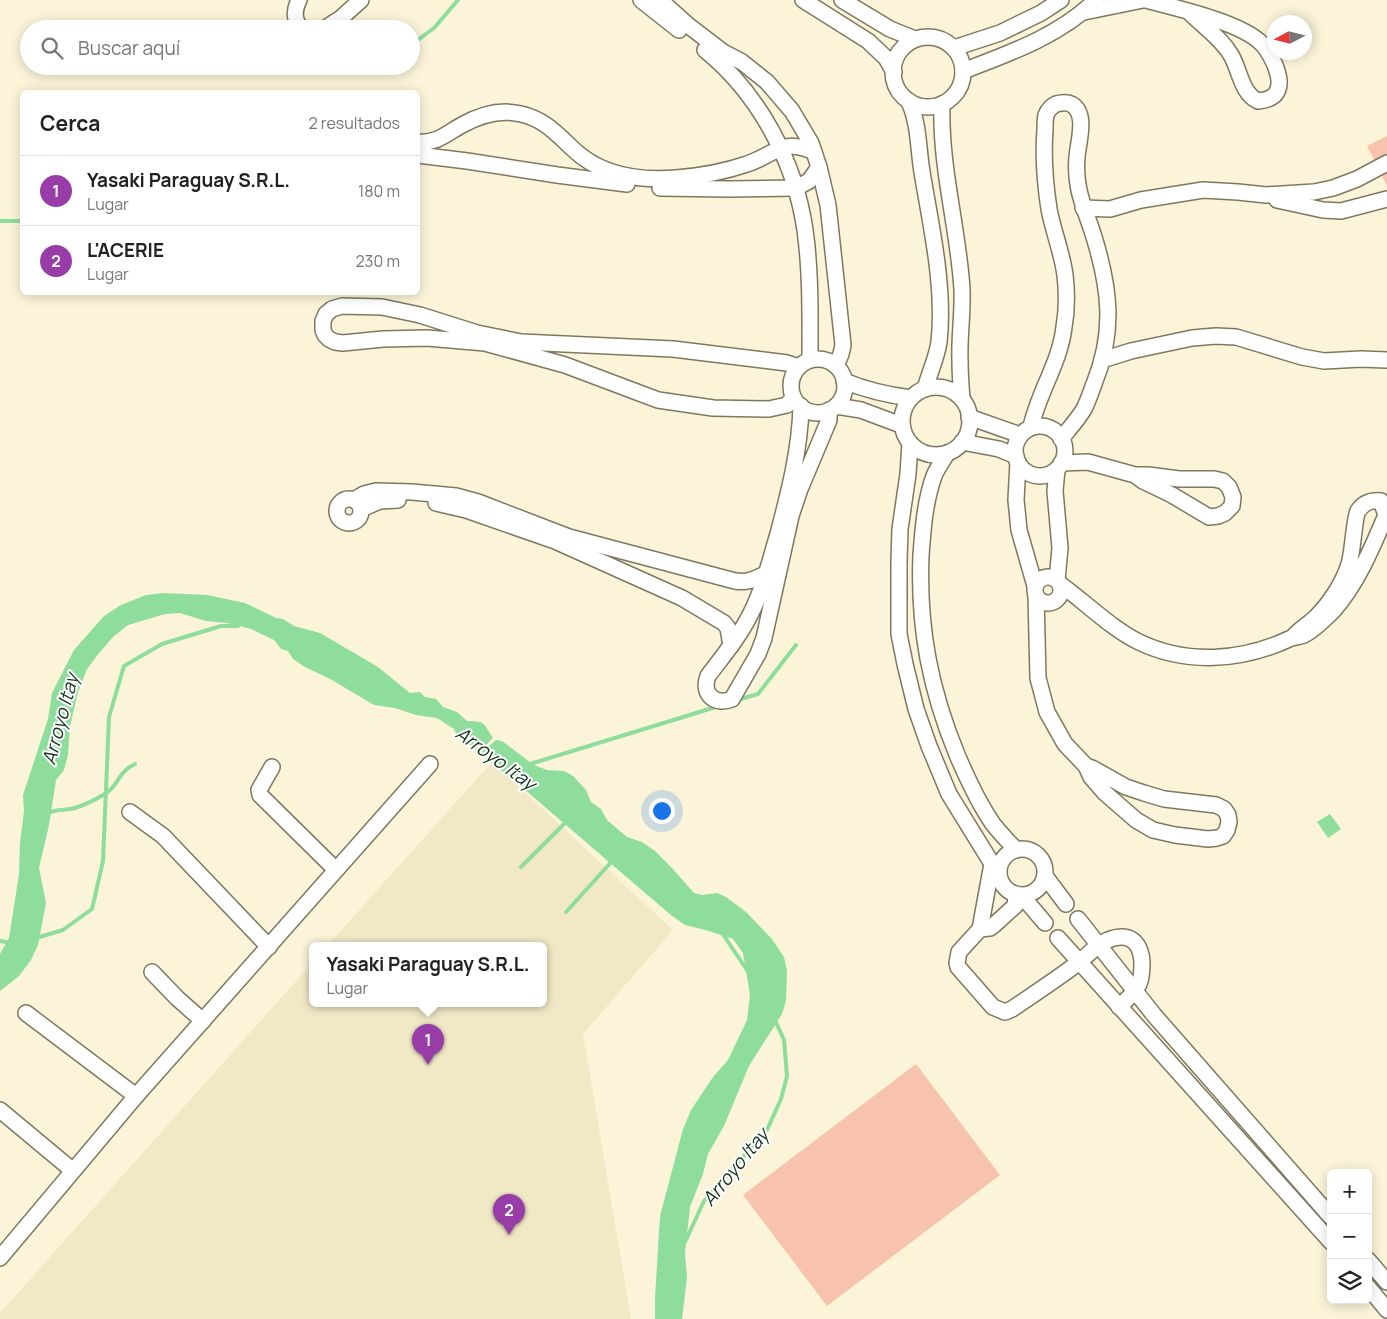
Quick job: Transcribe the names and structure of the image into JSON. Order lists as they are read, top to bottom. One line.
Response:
{"water":["Arroyo Itay"],"north":"left","page":{"search":"Buscar aquí","heading":["Cerca","2 resultados"],"list":[{"mark":"1","name":"Yasaki Paraguay S.R.L.","note":"Lugar","value":"180 m"},{"mark":"2","name":"L'ACERIE","note":"Lugar","value":"230 m"}],"popup":["Yasaki Paraguay S.R.L.","Lugar"],"pins":["1","2"],"map_buttons":["+","−"]}}
